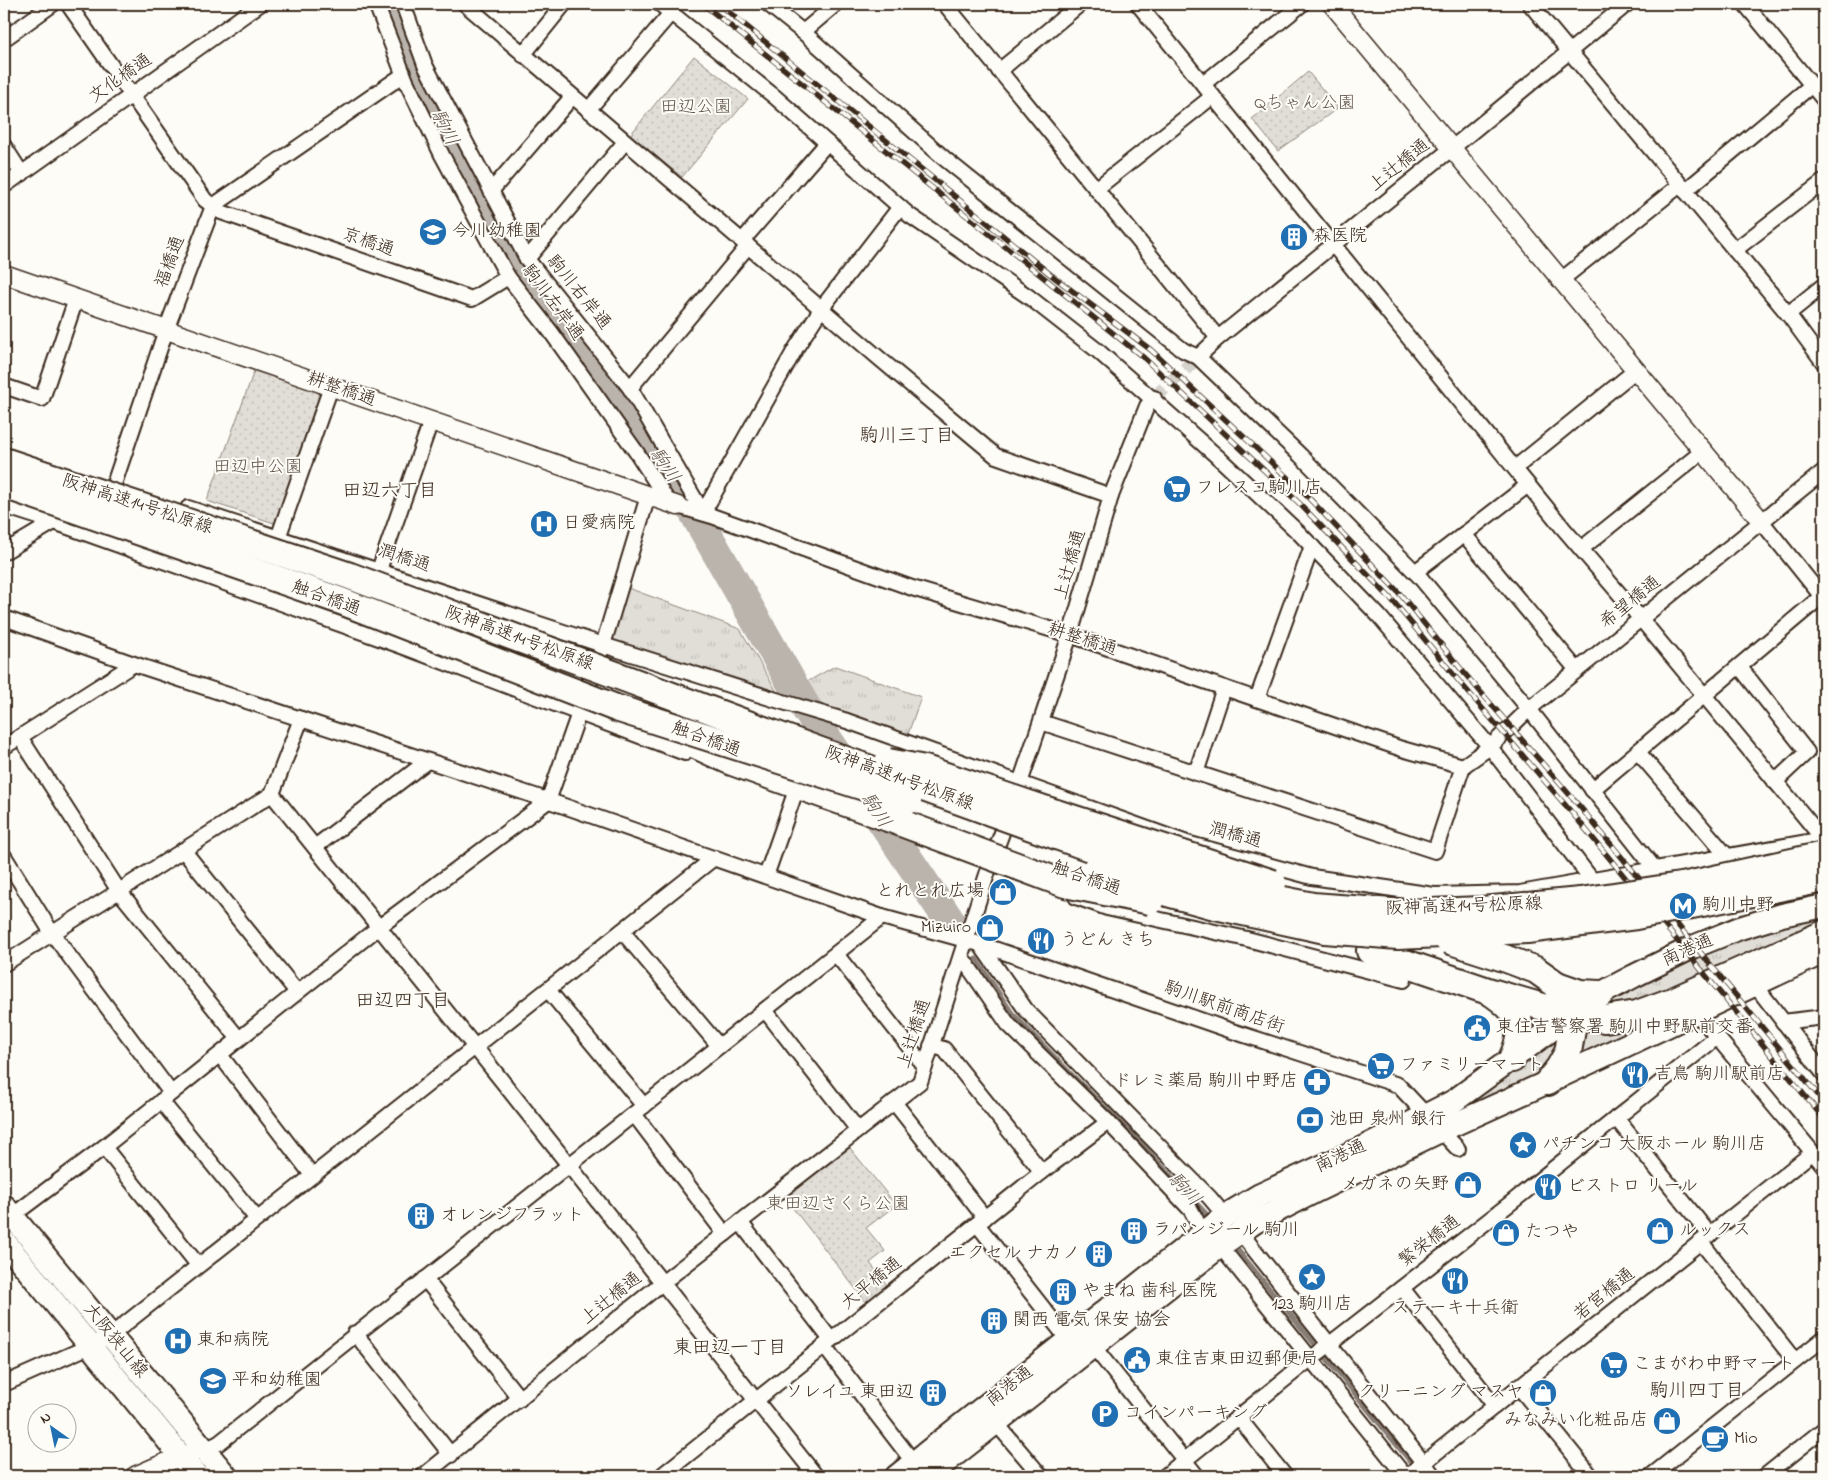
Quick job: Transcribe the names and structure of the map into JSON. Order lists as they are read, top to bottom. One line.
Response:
{"streets":{"highway":["阪神高速14号松原線"],"main road":["南港通","大阪狭山線"],"street":["文化橋通","上辻橋通","京橋通","福橋通","駒川右岸通","駒川左岸通","耕整橋通","潤橋通","触合橋通","希望橋通","駒川駅前商店街","繁栄橋通","大平橋通","若宮橋通"]},"crossings":[["上辻橋通","耕整橋通"],["上辻橋通","潤橋通"],["上辻橋通","触合橋通"],["上辻橋通","駒川駅前商店街"],["京橋通","福橋通"],["京橋通","駒川左岸通"],["福橋通","耕整橋通"],["福橋通","潤橋通"],["駒川右岸通","耕整橋通"],["駒川左岸通","耕整橋通"],["耕整橋通","希望橋通"],["阪神高速14号松原線","潤橋通"],["南港通","駒川駅前商店街"]],"districts":["駒川三丁目","田辺六丁目","田辺四丁目","東田辺一丁目","駒川四丁目"],"water":["駒川"],"parks":["Qちゃん公園","田辺公園","田辺中公園","東田辺さくら公園"],"places":{"school or university":["今川幼稚園","平和幼稚園"],"building":["森医院","オレンジフラット","ラパンジール 駒川","エクセル ナカノ","やまね 歯科 医院","関西 電気 保安 協会","ソレイユ 東田辺"],"supermarket":["フレスコ駒川店","ファミリーマート","こまがわ中野マート"],"hospital":["日愛病院","東和病院"],"shop":["とれとれ広場","Mizuiro","メガネの矢野","ルックス","たつや","クリーニング マスヤ","みなみい化粧品店"],"metro station":["駒川中野"],"restaurant":["うどん きち","吉鳥 駒川駅前店","ビストロ リール","ステーキ十兵衛"],"public building":["東住吉警察署 駒川中野駅前交番","東住吉東田辺郵便局"],"pharmacy":["ドレミ薬局 駒川中野店"],"bank":["池田 泉州 銀行"],"place":["パチンコ 大阪ホール 駒川店","123 駒川店"],"parking":["コインパーキング"],"cafe":["Mio"]},"north":"top left"}
